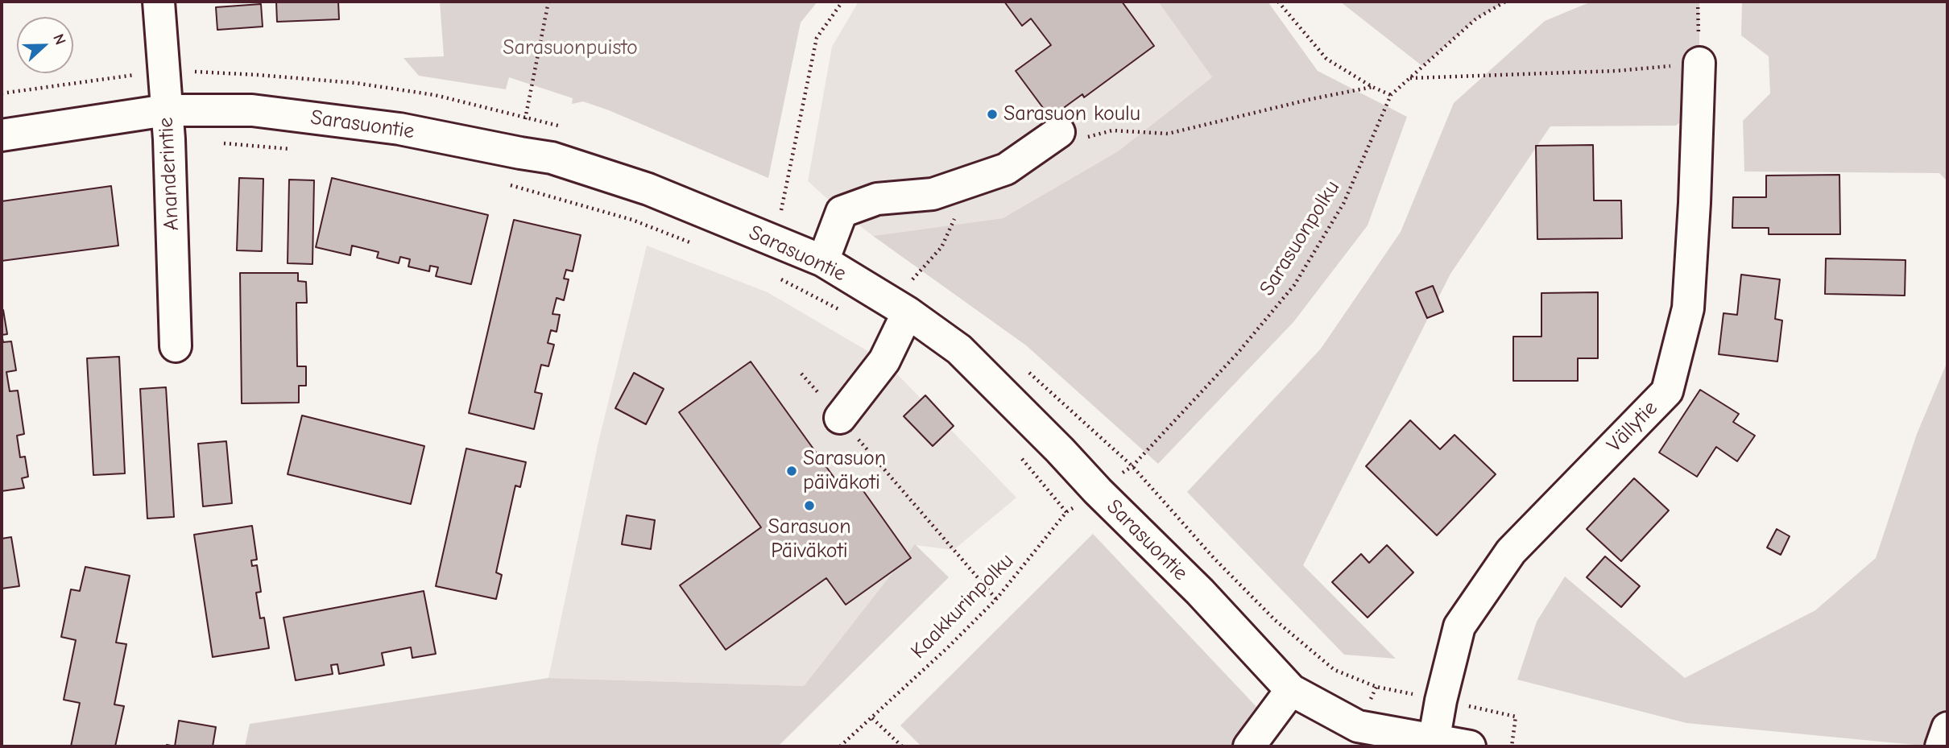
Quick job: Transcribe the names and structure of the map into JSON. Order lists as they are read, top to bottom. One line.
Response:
{"streets":{"street":["Sarasuontie","Ananderintie","Vällytie"],"path":["Sarasuonpolku","Kaakkurinpolku"]},"crossings":[["Sarasuontie","Ananderintie"],["Sarasuontie","Vällytie"],["Sarasuontie","Kaakkurinpolku"],["Sarasuonpolku","Kaakkurinpolku"]],"parks":["Sarasuonpuisto"],"places":["Sarasuon koulu","Sarasuon päiväkoti","Sarasuon Päiväkoti"],"north":"right"}
